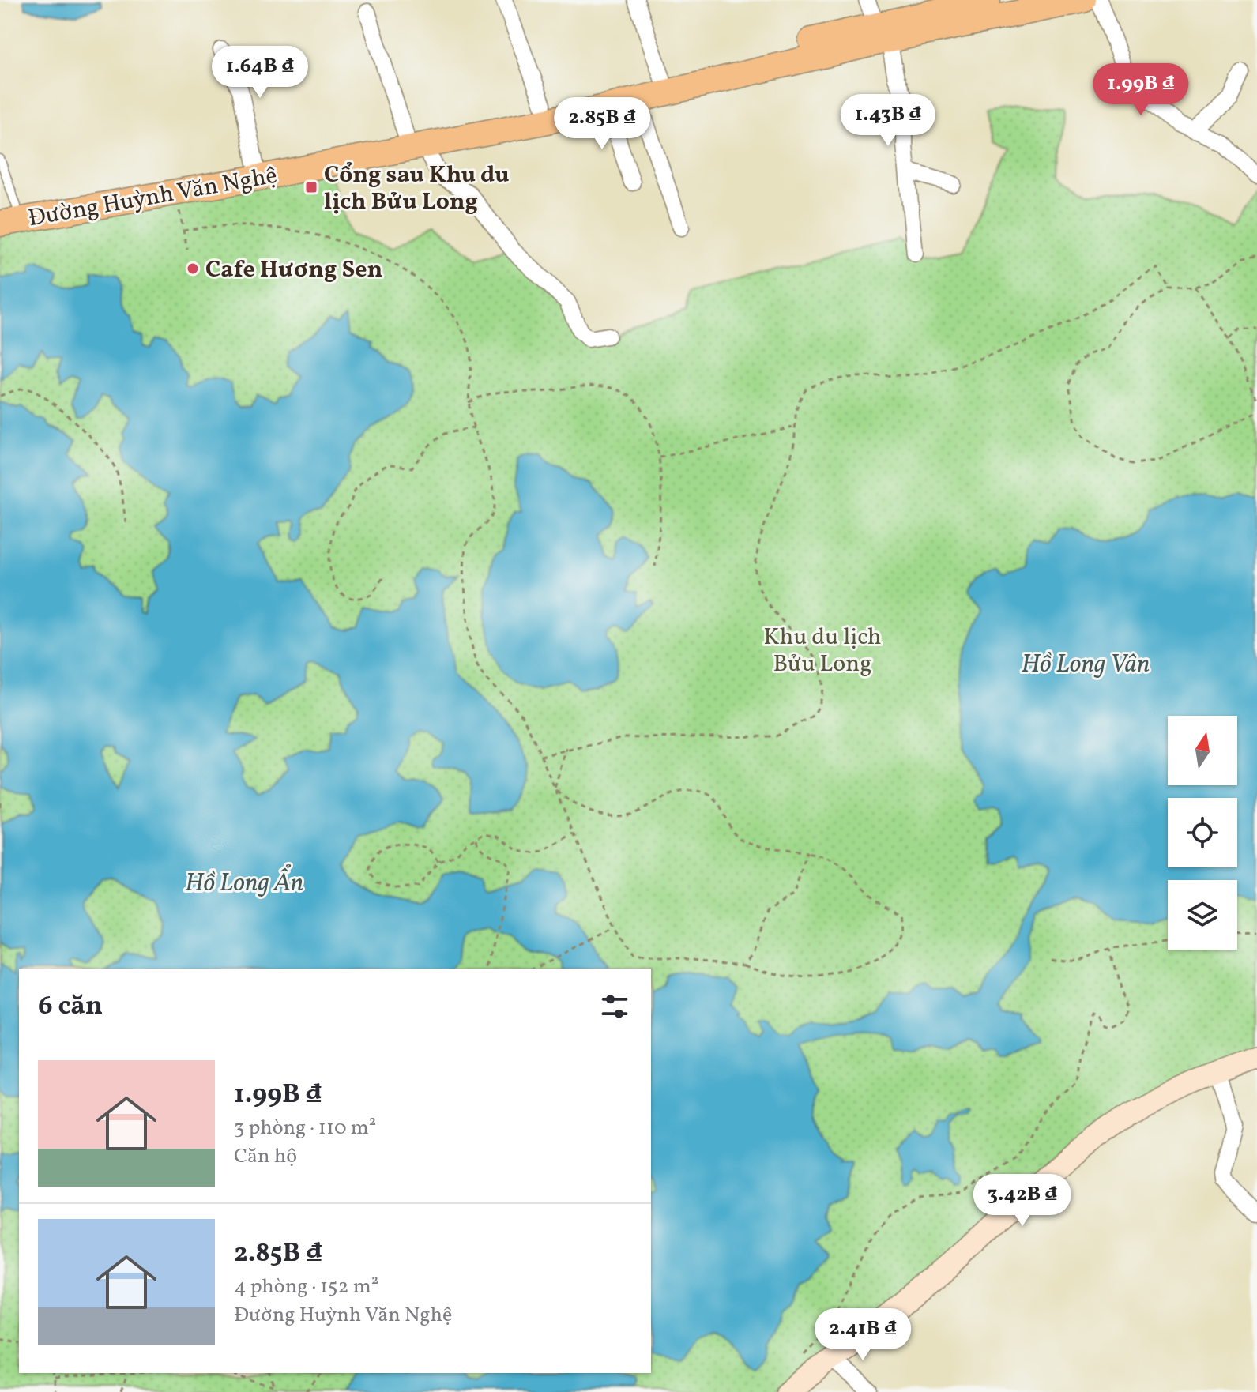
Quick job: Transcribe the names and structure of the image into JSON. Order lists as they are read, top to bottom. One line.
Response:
{"streets":{"main road":["Đường Huỳnh Văn Nghệ"]},"water":["Hồ Long Vân","Hồ Long Ẩn"],"parks":["Khu du lịch Bửu Long"],"places":{"transit":["Cổng sau Khu du lịch Bửu Long"],"other":["Cafe Hương Sen"]},"north":"top","page":{"price":["1.64B ₫","1.99B ₫","1.43B ₫","2.85B ₫","3.42B ₫","2.41B ₫"],"heading":"6 căn","list":[{"name":"1.99B ₫","note":"3 phòng · 110 m² · Căn hộ"},{"name":"2.85B ₫","note":"4 phòng · 152 m² · Đường Huỳnh Văn Nghệ"}]}}
